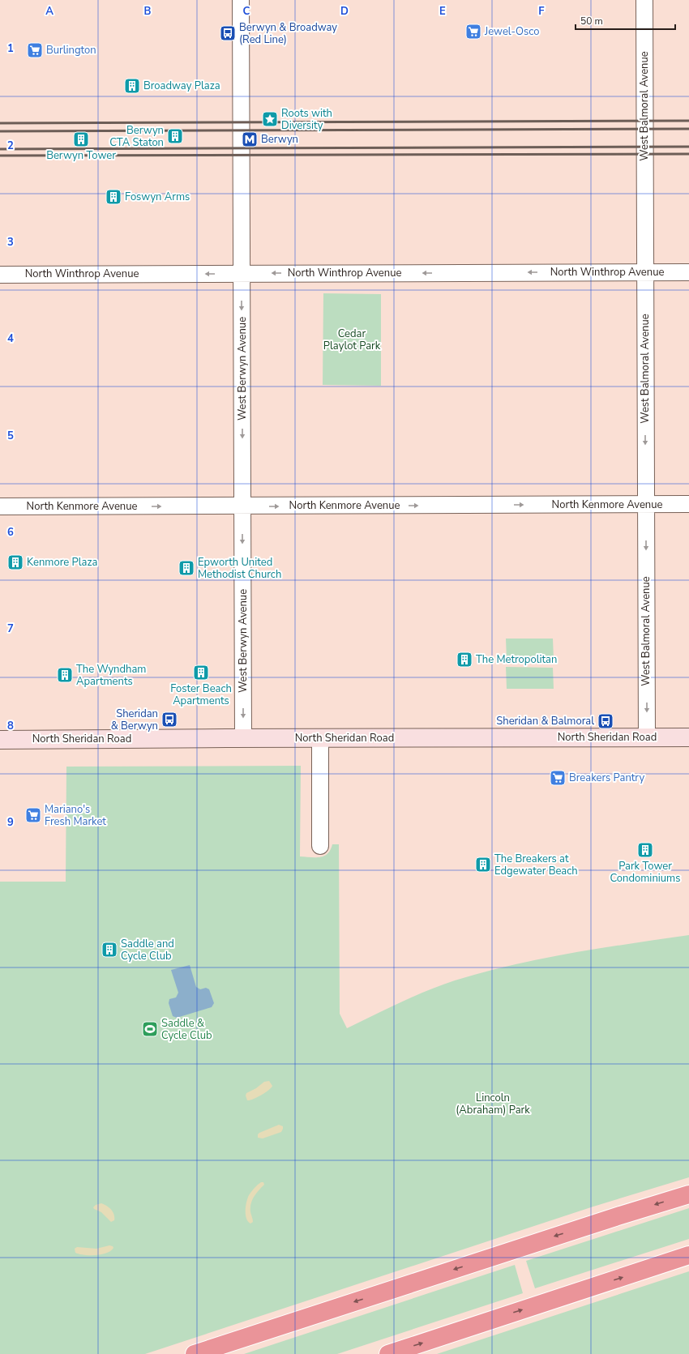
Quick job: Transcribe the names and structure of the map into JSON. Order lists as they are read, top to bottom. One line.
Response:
{"streets":{"main road":["North Sheridan Road"],"street":["West Balmoral Avenue","North Winthrop Avenue","West Berwyn Avenue","North Kenmore Avenue"]},"crossings":[["West Balmoral Avenue","North Winthrop Avenue"],["West Balmoral Avenue","North Kenmore Avenue"],["West Balmoral Avenue","North Sheridan Road"],["North Winthrop Avenue","West Berwyn Avenue"],["West Berwyn Avenue","North Kenmore Avenue"],["West Berwyn Avenue","North Sheridan Road"]],"one_way":["West Balmoral Avenue","North Winthrop Avenue","West Berwyn Avenue","North Kenmore Avenue"],"parks":["Cedar Playlot Park","Lincoln (Abraham) Park"],"places":{"supermarket":["Jewel-Osco","Burlington","Breakers Pantry","Mariano's Fresh Market"],"bus stop":["Berwyn & Broadway (Red Line)","Sheridan & Berwyn","Sheridan & Balmoral"],"building":["Broadway Plaza","Berwyn CTA Staton","Berwyn Tower","Foswyn Arms","Kenmore Plaza","Epworth United Methodist Church","The Metropolitan","Foster Beach Apartments","The Wyndham Apartments","Park Tower Condominiums","The Breakers at Edgewater Beach","Saddle and Cycle Club"],"place":["Roots with Diversity"],"metro station":["Berwyn"],"sports":["Saddle & Cycle Club"]},"scale_bar":"50 m","grid":{"columns":["A","B","C","D","E","F"],"rows":["1","2","3","4","5","6","7","8","9"]}}
